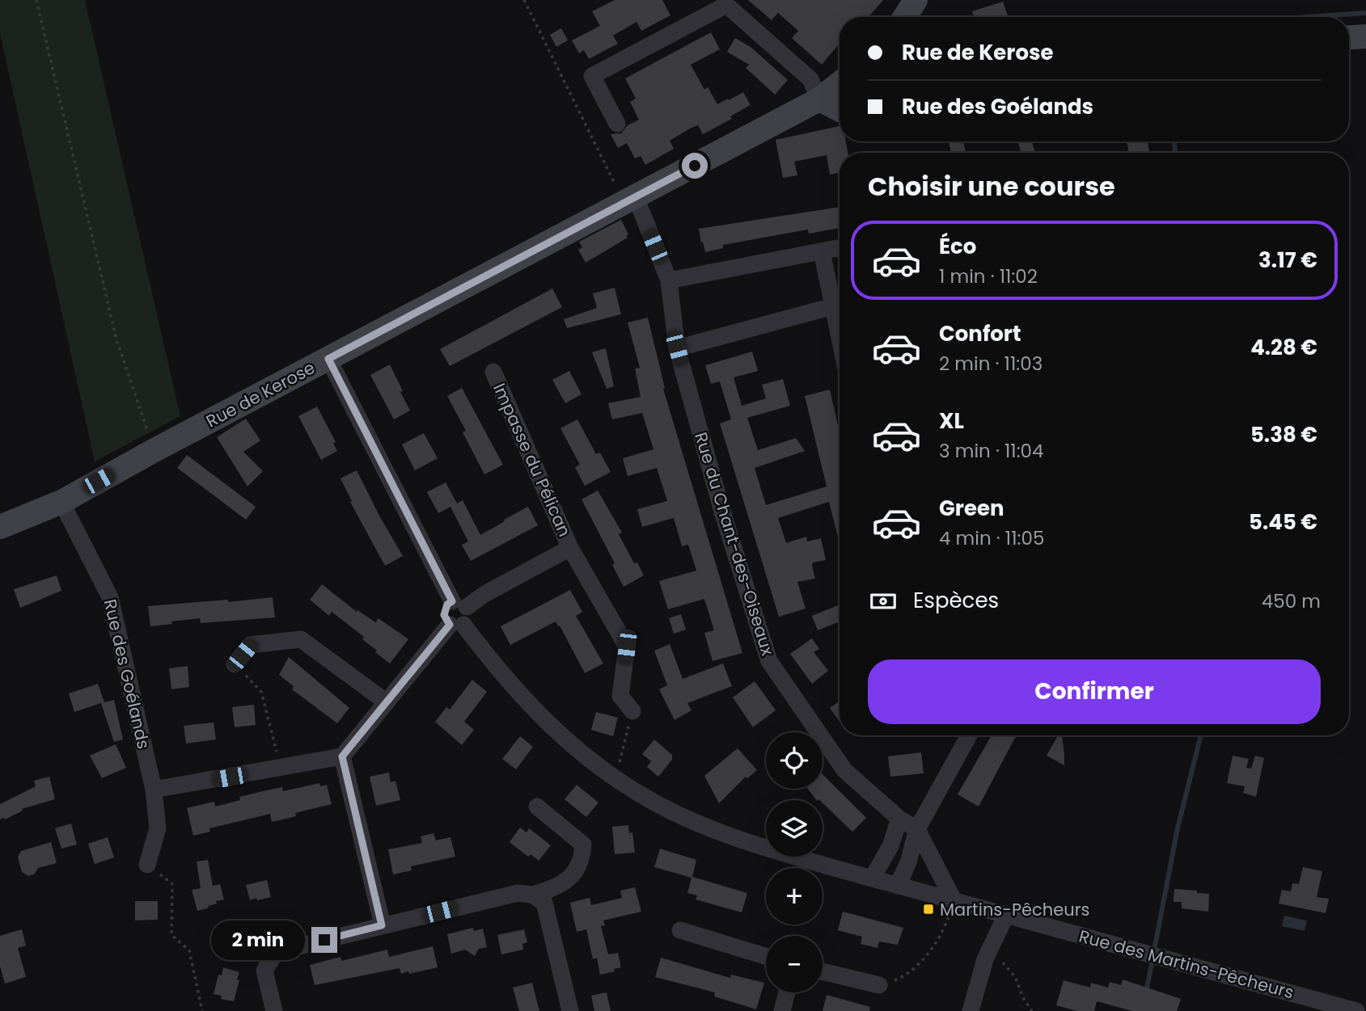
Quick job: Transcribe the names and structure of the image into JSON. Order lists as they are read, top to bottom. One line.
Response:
{"streets":{"main road":["Rue de Kerose"],"street":["Impasse du Pélican","Rue du Chant-des-Oiseaux","Rue des Goélands","Rue des Martins-Pêcheurs"]},"crossings":[["Rue de Kerose","Rue du Chant-des-Oiseaux"],["Rue de Kerose","Rue des Goélands"]],"places":{"transit":["Martins-Pêcheurs"]},"page":{"banner":["Rue de Kerose","Rue des Goélands"],"heading":"Choisir une course","list":[{"name":"Éco","note":"1 min · 11:02","value":"3.17 €"},{"name":"Confort","note":"2 min · 11:03","value":"4.28 €"},{"name":"XL","note":"3 min · 11:04","value":"5.38 €"},{"name":"Green","note":"4 min · 11:05","value":"5.45 €"}],"pay":["Espèces","450 m"],"buttons":"Confirmer","map_buttons":["+","−"],"bubble":"2 min"}}
